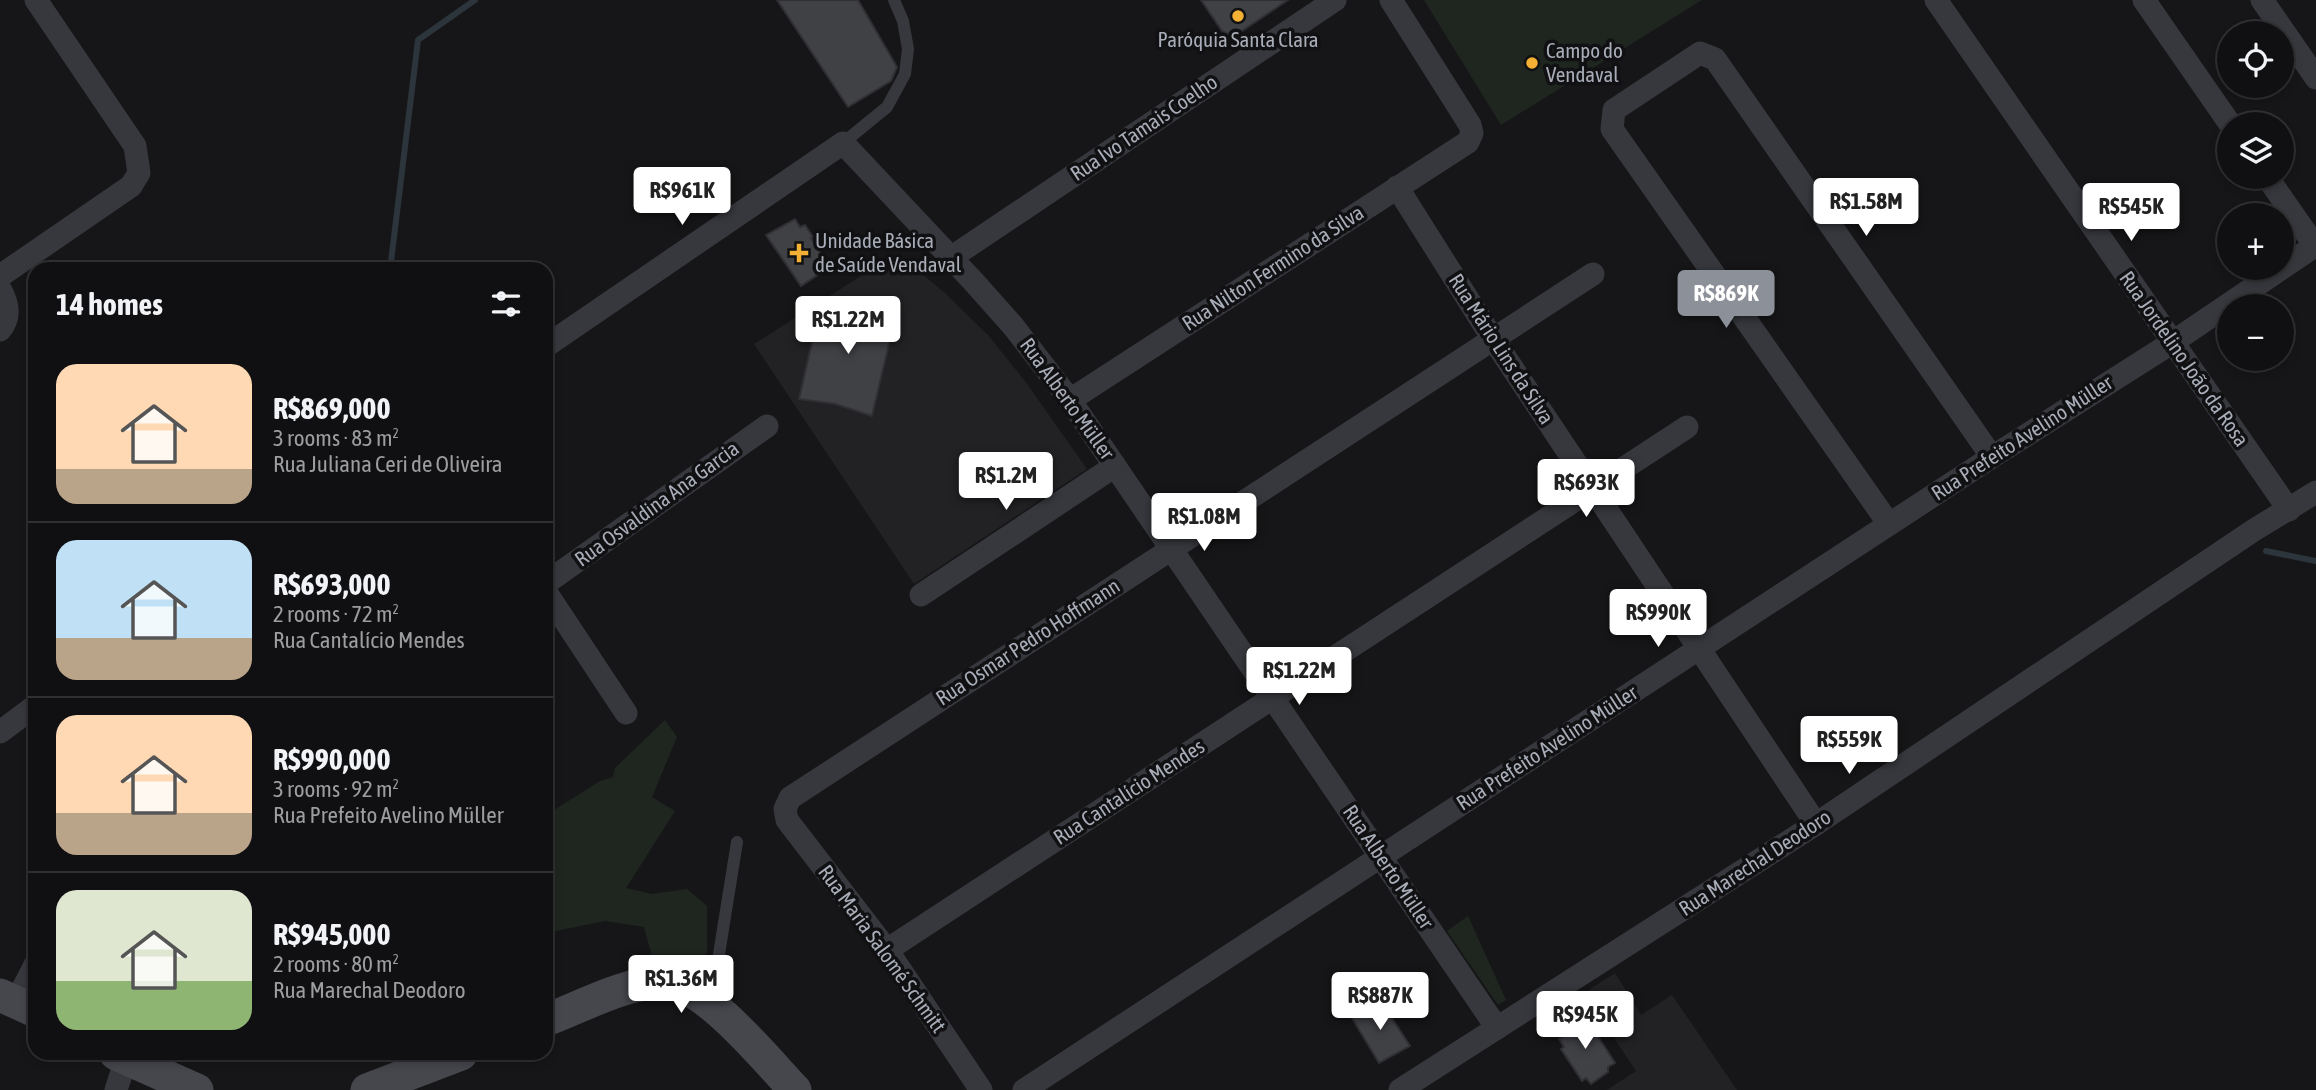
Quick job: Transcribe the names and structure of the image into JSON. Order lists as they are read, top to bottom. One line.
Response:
{"streets":{"street":["Rua Ivo Tamais Coelho","Rua Nilton Fermino da Silva","Rua Mário Lins da Silva","Rua Jordelino João da Rosa","Rua Alberto Müller","Rua Prefeito Avelino Müller","Rua Osvaldina Ana Garcia","Rua Osmar Pedro Hoffmann","Rua Cantalício Mendes","Rua Marechal Deodoro","Rua Maria Salomé Schmitt"]},"crossings":[["Rua Ivo Tamais Coelho","Rua Alberto Müller"],["Rua Nilton Fermino da Silva","Rua Mário Lins da Silva"],["Rua Nilton Fermino da Silva","Rua Alberto Müller"],["Rua Mário Lins da Silva","Rua Prefeito Avelino Müller"],["Rua Mário Lins da Silva","Rua Osmar Pedro Hoffmann"],["Rua Mário Lins da Silva","Rua Cantalício Mendes"],["Rua Mário Lins da Silva","Rua Marechal Deodoro"],["Rua Jordelino João da Rosa","Rua Prefeito Avelino Müller"],["Rua Jordelino João da Rosa","Rua Marechal Deodoro"],["Rua Alberto Müller","Rua Prefeito Avelino Müller"],["Rua Alberto Müller","Rua Osmar Pedro Hoffmann"],["Rua Alberto Müller","Rua Cantalício Mendes"],["Rua Alberto Müller","Rua Marechal Deodoro"],["Rua Osmar Pedro Hoffmann","Rua Maria Salomé Schmitt"],["Rua Cantalício Mendes","Rua Maria Salomé Schmitt"]],"places":{"other":["Paróquia Santa Clara","Campo do Vendaval"],"health":["Unidade Básica de Saúde Vendaval"]},"page":{"map_buttons":["+","−"],"price":["R$961K","R$1.58M","R$545K","R$869K","R$1.22M","R$1.2M","R$693K","R$1.08M","R$990K","R$1.22M","R$559K","R$1.36M","R$887K","R$945K"],"heading":"14 homes","list":[{"name":"R$869,000","note":"3 rooms · 83 m² · Rua Juliana Ceri de Oliveira"},{"name":"R$693,000","note":"2 rooms · 72 m² · Rua Cantalício Mendes"},{"name":"R$990,000","note":"3 rooms · 92 m² · Rua Prefeito Avelino Müller"},{"name":"R$945,000","note":"2 rooms · 80 m² · Rua Marechal Deodoro"}]}}
